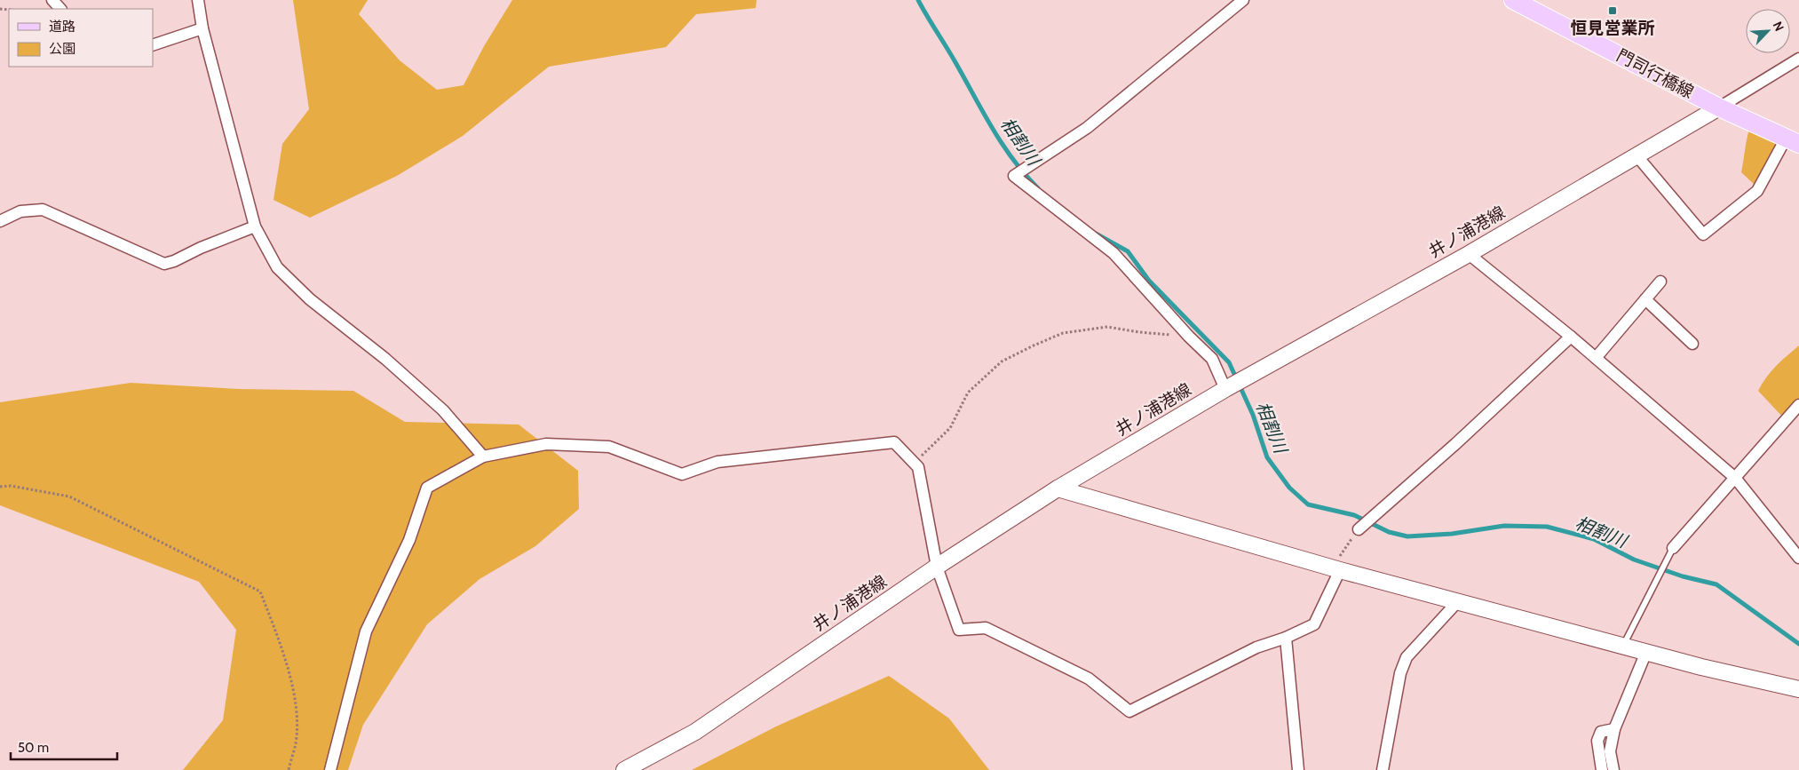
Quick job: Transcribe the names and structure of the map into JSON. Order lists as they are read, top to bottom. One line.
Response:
{"streets":{"main road":["門司行橋線","井ノ浦港線"]},"crossings":[["門司行橋線","井ノ浦港線"]],"water":["相割川"],"places":{"transit":["恒見営業所"]},"legend":["道路","公園"],"scale_bar":"50 m","north":"top right"}
